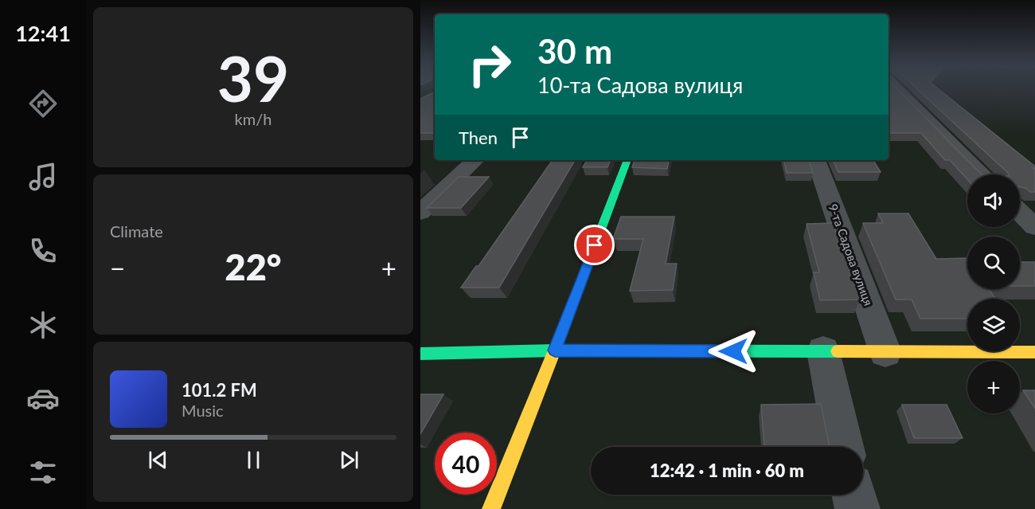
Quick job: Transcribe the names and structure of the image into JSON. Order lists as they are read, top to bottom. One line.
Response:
{"streets":{"street":["9-та Садова вулиця"]},"page":{"tabs":"12:41","tile":[["39","km/h"],"Climate"],"turn":["30 m","10-та Садова вулиця"],"then":"Then","map_buttons":"+","heat":["−","22°","+"],"song":["101.2 FM","Music"],"limit":"40","trip":"12:42 · 1 min · 60 m"}}
